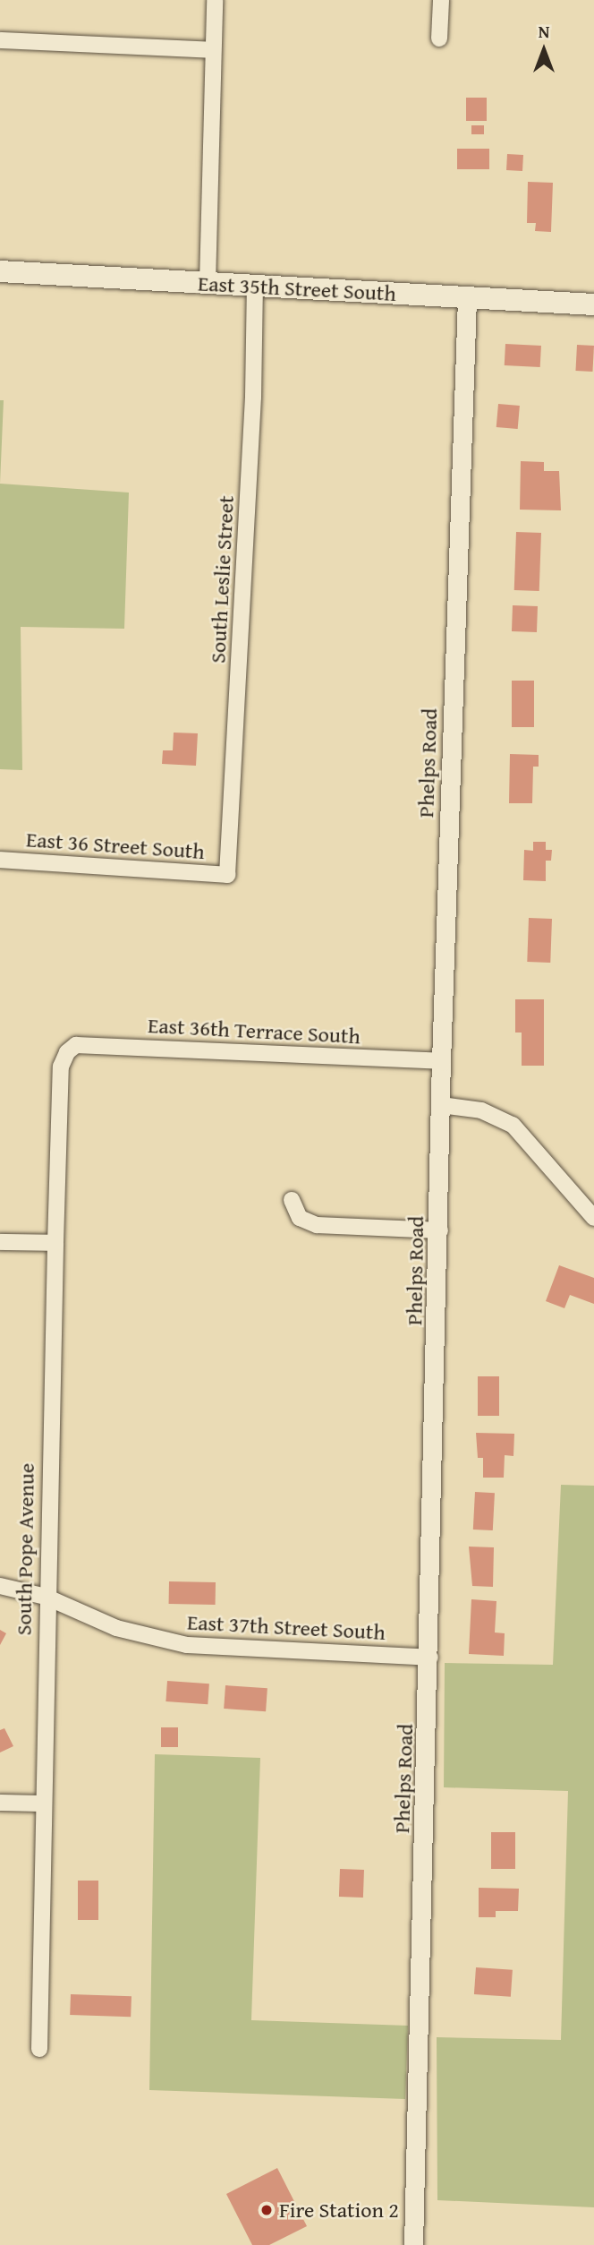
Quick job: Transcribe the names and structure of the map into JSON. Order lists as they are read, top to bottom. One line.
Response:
{"streets":{"main road":["East 35th Street South"],"street":["South Leslie Street","Phelps Road","East 36 Street South","East 36th Terrace South","South Pope Avenue","East 37th Street South"]},"crossings":[["East 35th Street South","South Leslie Street"],["East 35th Street South","Phelps Road"],["South Leslie Street","East 36 Street South"],["Phelps Road","East 36th Terrace South"],["Phelps Road","East 37th Street South"],["East 36th Terrace South","South Pope Avenue"],["South Pope Avenue","East 37th Street South"]],"places":["Fire Station 2"],"north":"top"}
